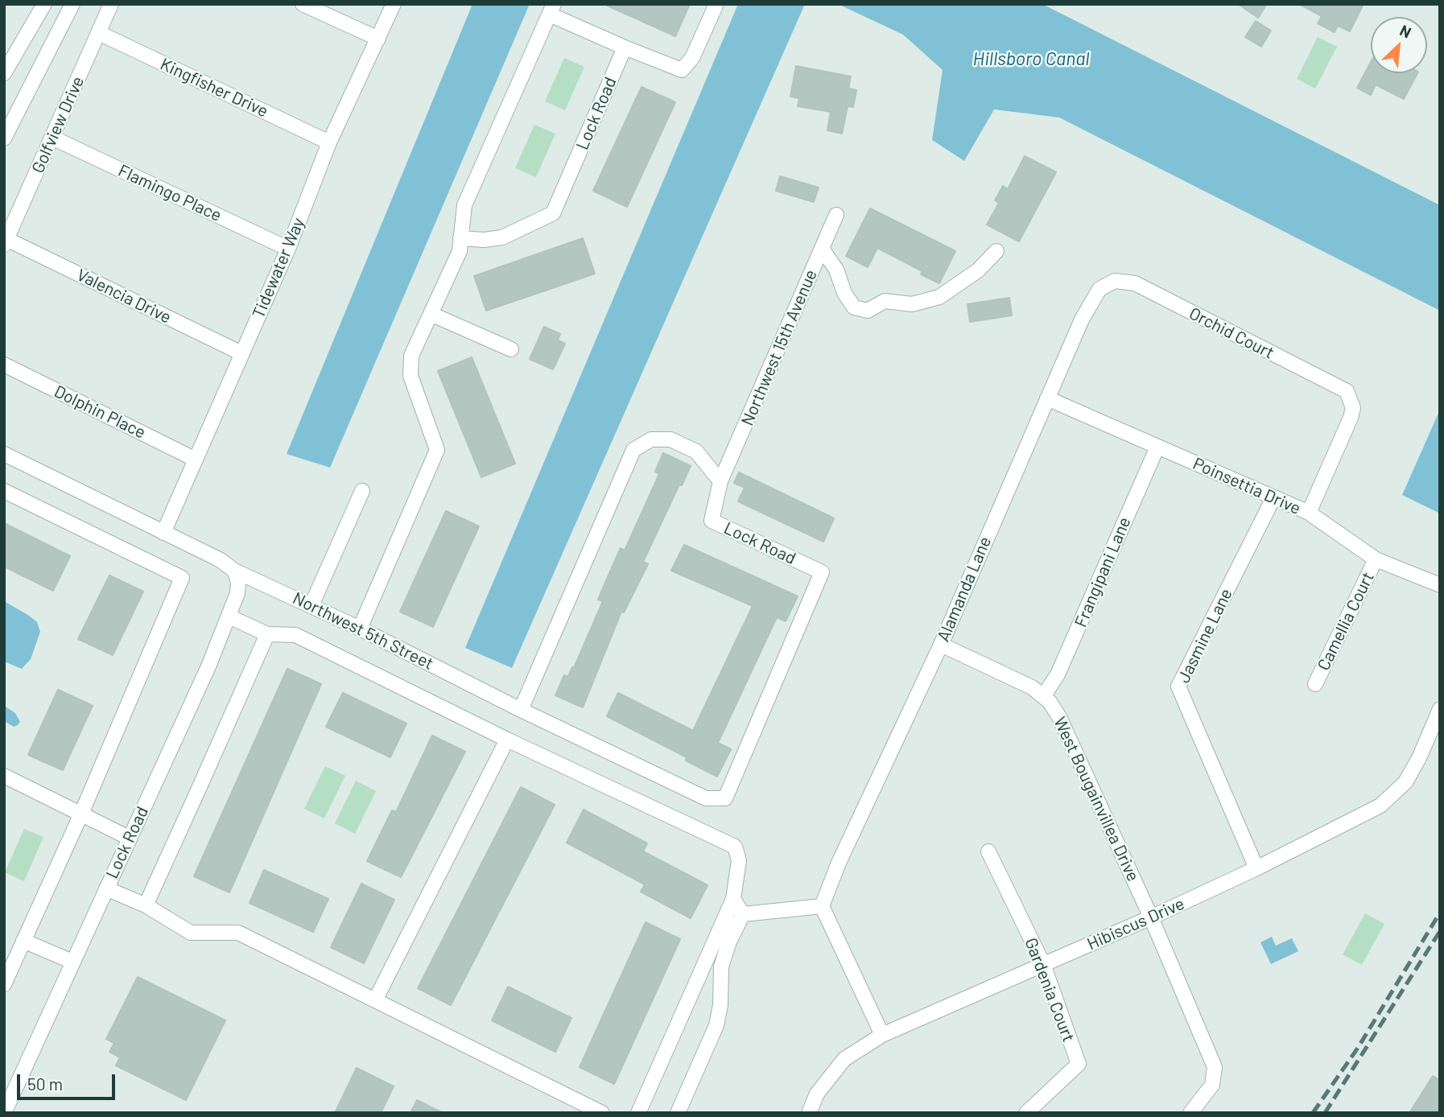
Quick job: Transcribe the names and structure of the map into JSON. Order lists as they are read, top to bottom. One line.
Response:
{"streets":{"street":["Kingfisher Drive","Lock Road","Golfview Drive","Flamingo Place","Tidewater Way","Valencia Drive","Orchid Court","Northwest 15th Avenue","Dolphin Place","Poinsettia Drive","Frangipani Lane","Alamanda Lane","Camellia Court","Northwest 5th Street","Jasmine Lane","West Bougainvillea Drive","Hibiscus Drive","Gardenia Court"]},"crossings":[["Kingfisher Drive","Golfview Drive"],["Kingfisher Drive","Tidewater Way"],["Lock Road","Northwest 15th Avenue"],["Lock Road","Northwest 5th Street"],["Golfview Drive","Flamingo Place"],["Golfview Drive","Valencia Drive"],["Flamingo Place","Tidewater Way"],["Tidewater Way","Valencia Drive"],["Tidewater Way","Dolphin Place"],["Tidewater Way","Northwest 5th Street"],["Orchid Court","Poinsettia Drive"],["Orchid Court","Alamanda Lane"],["Poinsettia Drive","Frangipani Lane"],["Poinsettia Drive","Alamanda Lane"],["Poinsettia Drive","Camellia Court"],["Poinsettia Drive","Jasmine Lane"],["Frangipani Lane","West Bougainvillea Drive"],["Alamanda Lane","West Bougainvillea Drive"],["Jasmine Lane","Hibiscus Drive"],["West Bougainvillea Drive","Hibiscus Drive"],["Hibiscus Drive","Gardenia Court"]],"water":["Hillsboro Canal"],"scale_bar":"50 m","north":"top right"}
